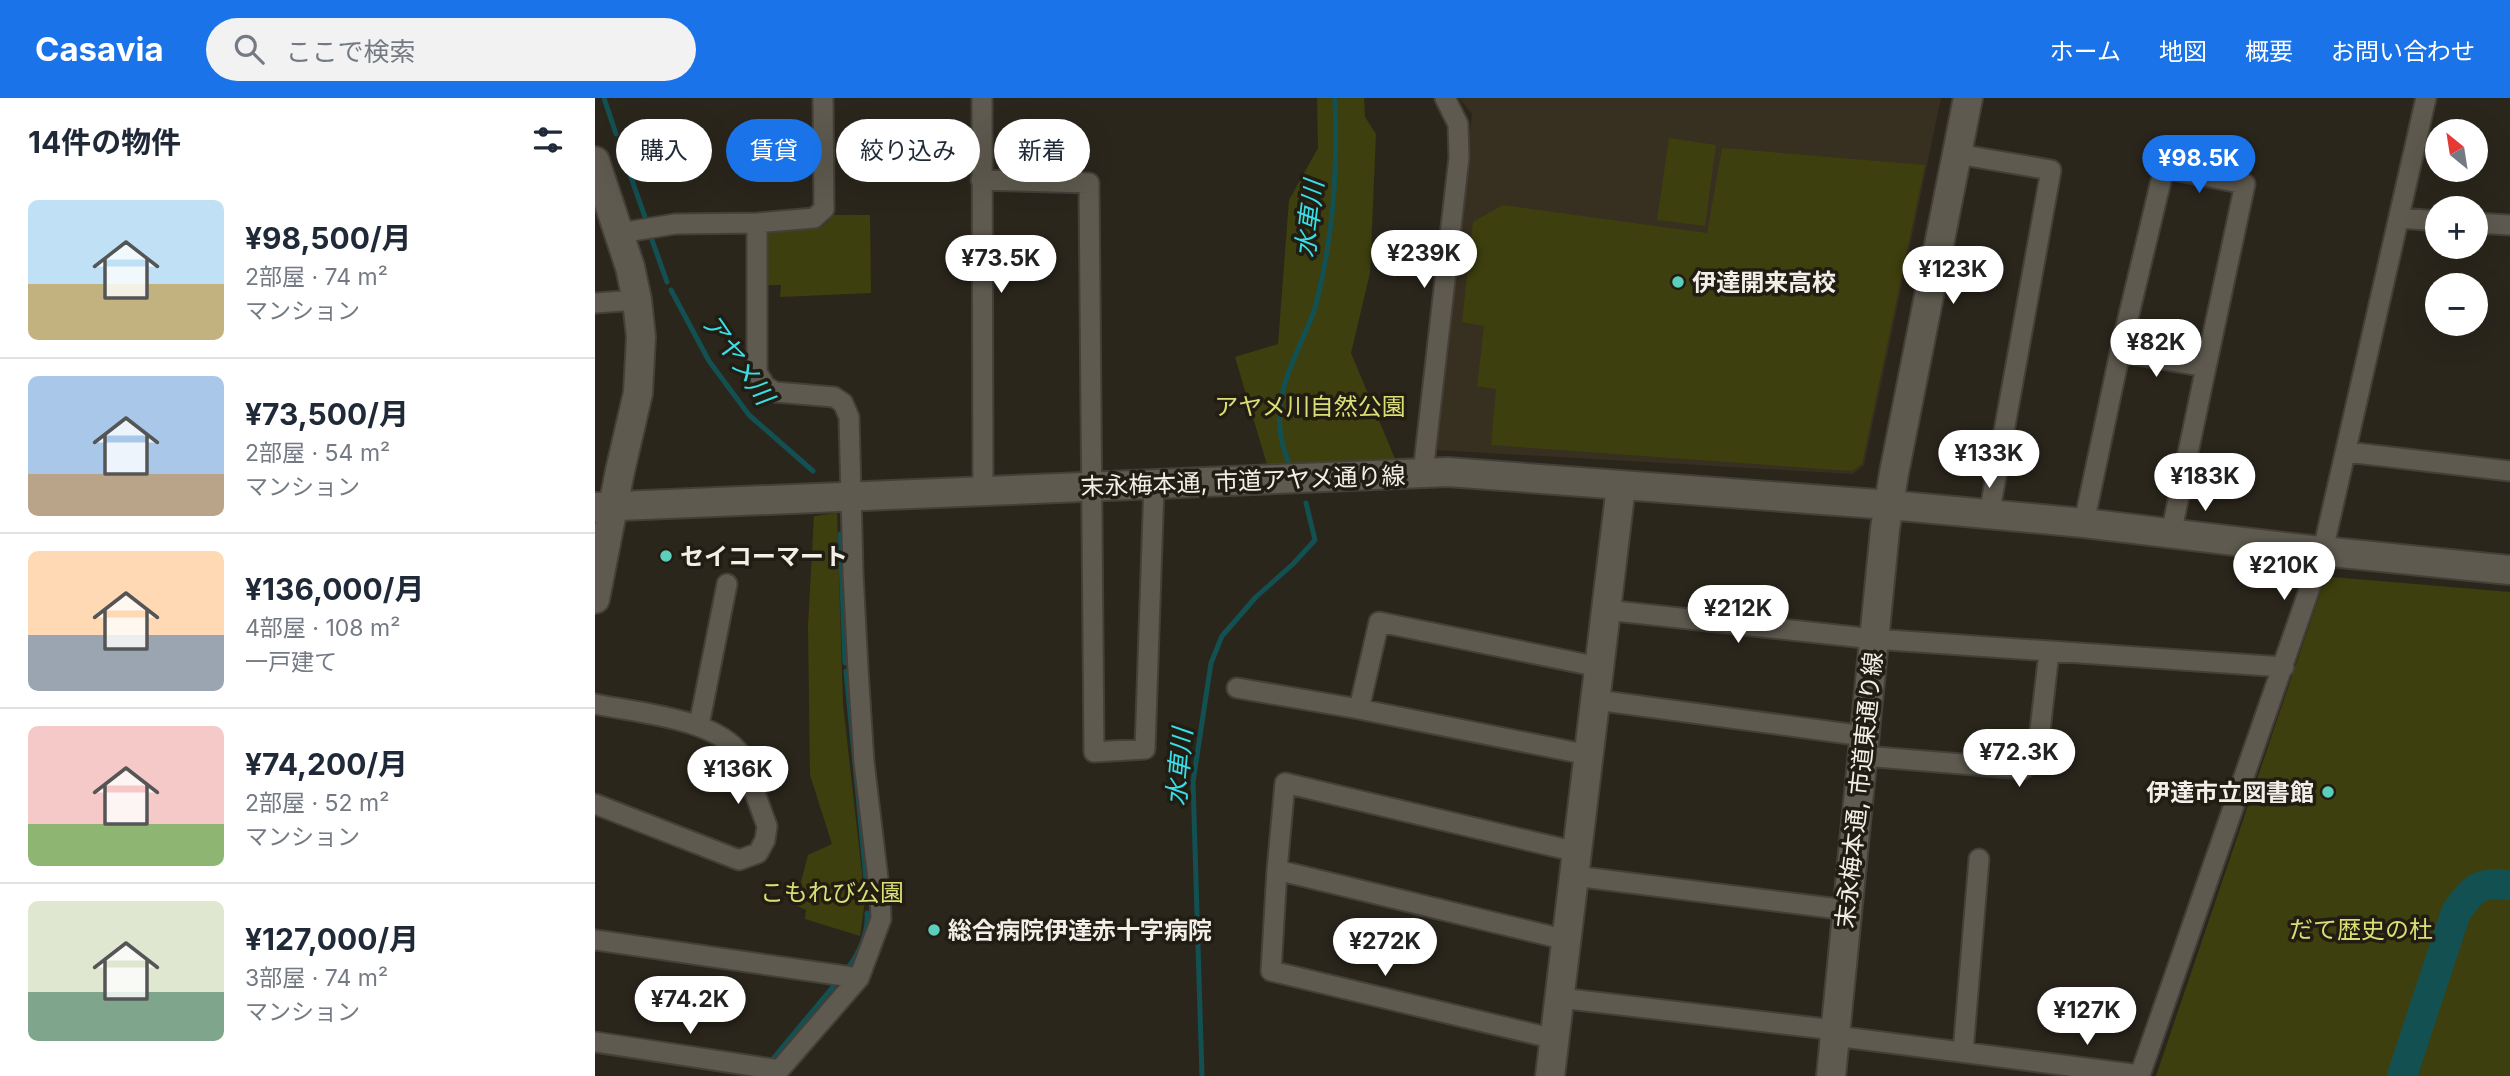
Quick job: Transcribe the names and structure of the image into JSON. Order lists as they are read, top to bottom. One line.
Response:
{"streets":{"street":["末永梅本通, 市道アヤメ通り線","末永梅本通, 市道東通り線"]},"crossings":[["末永梅本通, 市道アヤメ通り線","末永梅本通, 市道東通り線"]],"water":["水車川","アヤメ川"],"parks":["アヤメ川自然公園","こもれび公園","だて歴史の杜"],"places":["伊達開来高校","セイコーマート","伊達市立図書館","総合病院伊達赤十字病院"],"north":"top left","page":{"header":"Casavia","search":"ここで検索","nav":["ホーム","地図","概要","お問い合わせ"],"heading":"14件の物件","map_buttons":["+","−"],"chip":["購入","賃貸","絞り込み","新着"],"price":["¥98.5K","¥239K","¥73.5K","¥123K","¥82K","¥133K","¥183K","¥210K","¥212K","¥72.3K","¥136K","¥272K","¥74.2K","¥127K"],"list":[{"name":"¥98,500/月","note":"2部屋 · 74 m² · マンション"},{"name":"¥73,500/月","note":"2部屋 · 54 m² · マンション"},{"name":"¥136,000/月","note":"4部屋 · 108 m² · 一戸建て"},{"name":"¥74,200/月","note":"2部屋 · 52 m² · マンション"},{"name":"¥127,000/月","note":"3部屋 · 74 m² · マンション"}]}}
